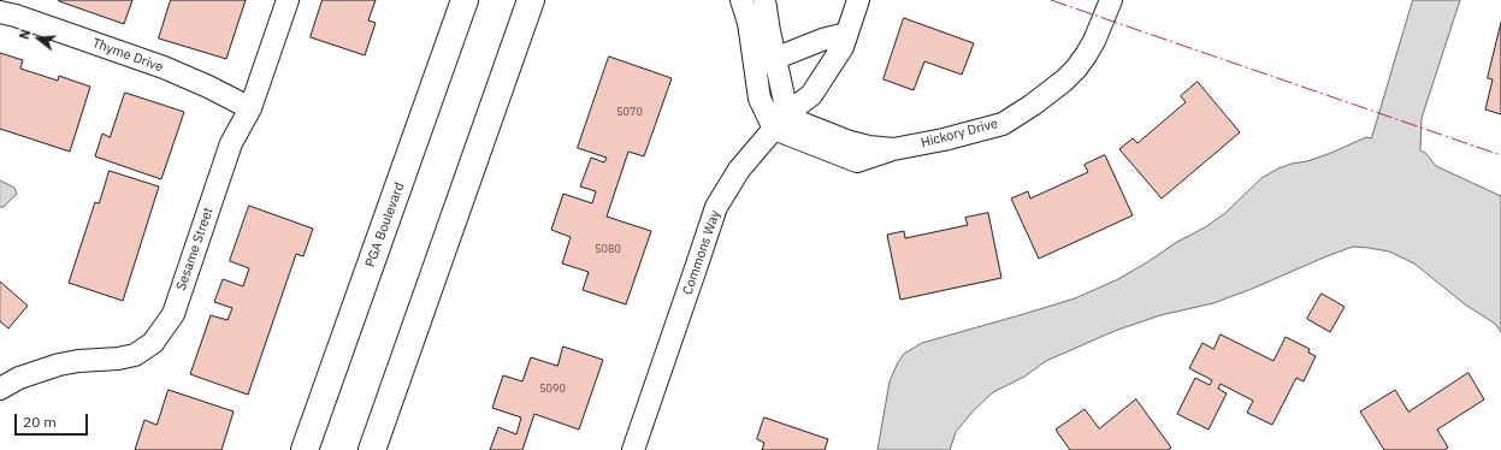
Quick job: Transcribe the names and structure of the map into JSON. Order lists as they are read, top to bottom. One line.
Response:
{"streets":{"main road":["PGA Boulevard"],"street":["Thyme Drive","Hickory Drive","Sesame Street","Commons Way"]},"crossings":[["Thyme Drive","Sesame Street"],["Hickory Drive","Commons Way"]],"house_numbers":["5070","5080","5090"],"scale_bar":"20 m","north":"left"}
